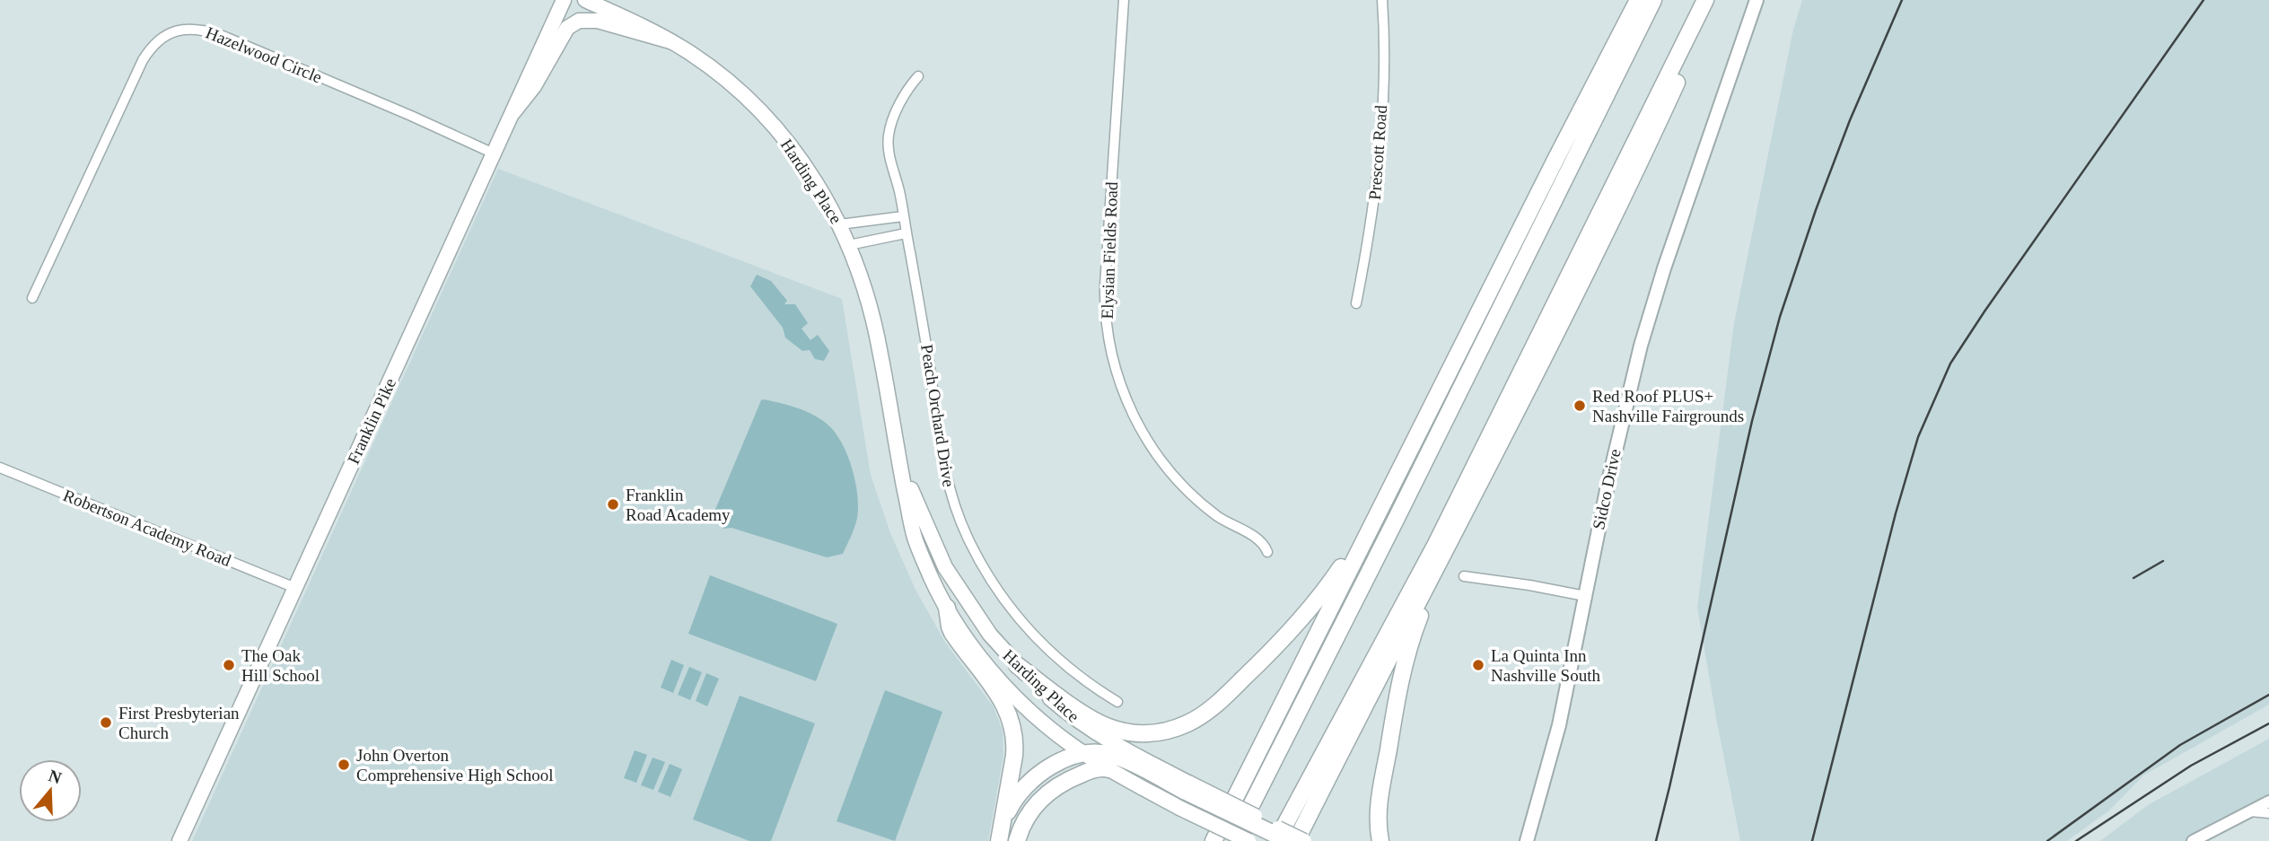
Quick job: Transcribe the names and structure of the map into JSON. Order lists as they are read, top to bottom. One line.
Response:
{"streets":{"main road":["Harding Place","Franklin Pike","Sidco Drive"],"street":["Hazelwood Circle","Prescott Road","Elysian Fields Road","Peach Orchard Drive","Robertson Academy Road"]},"crossings":[["Hazelwood Circle","Franklin Pike"],["Franklin Pike","Robertson Academy Road"]],"places":["Red Roof PLUS+ Nashville Fairgrounds","Franklin Road Academy","The Oak Hill School","La Quinta Inn Nashville South","First Presbyterian Church","John Overton Comprehensive High School"],"north":"top"}
